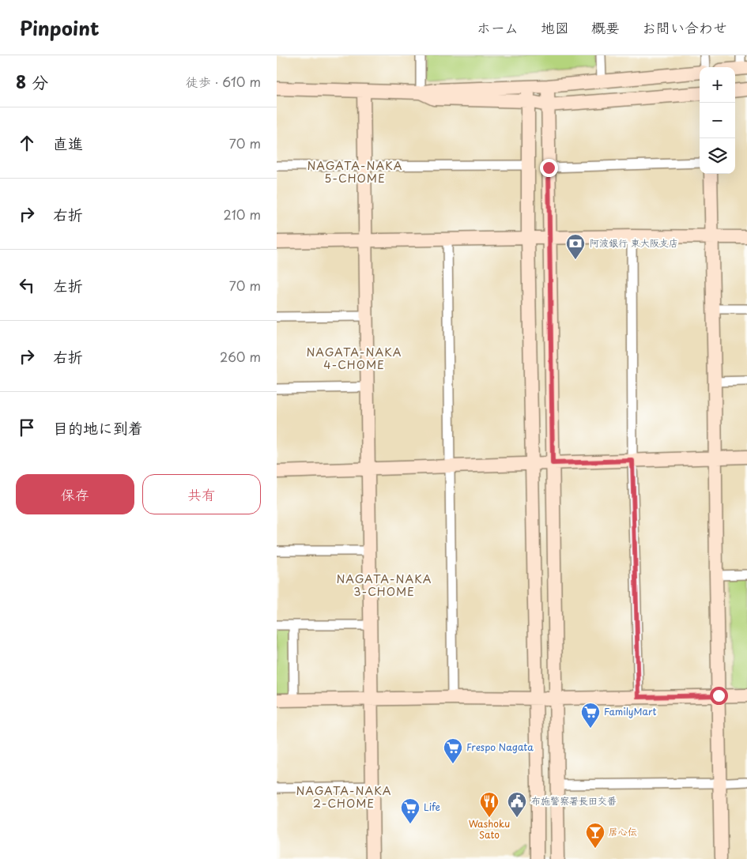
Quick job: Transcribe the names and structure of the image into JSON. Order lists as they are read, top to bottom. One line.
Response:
{"districts":["NAGATA-NAKA 5-CHOME","NAGATA-NAKA 4-CHOME","NAGATA-NAKA 3-CHOME","NAGATA-NAKA 2-CHOME"],"places":{"bank":["阿波銀行 東大阪支店"],"supermarket":["FamilyMart","Frespo Nagata","Life"],"restaurant":["Washoku Sato"],"public building":["布施警察署長田交番"],"bar":["居心伝"]},"page":{"header":"Pinpoint","nav":["ホーム","地図","概要","お問い合わせ"],"heading":["8 分","徒歩 · 610 m"],"map_buttons":["+","−"],"list":[["直進","70 m"],["右折","210 m"],["左折","70 m"],["右折","260 m"],"目的地に到着"],"buttons":["保存","共有"]}}
